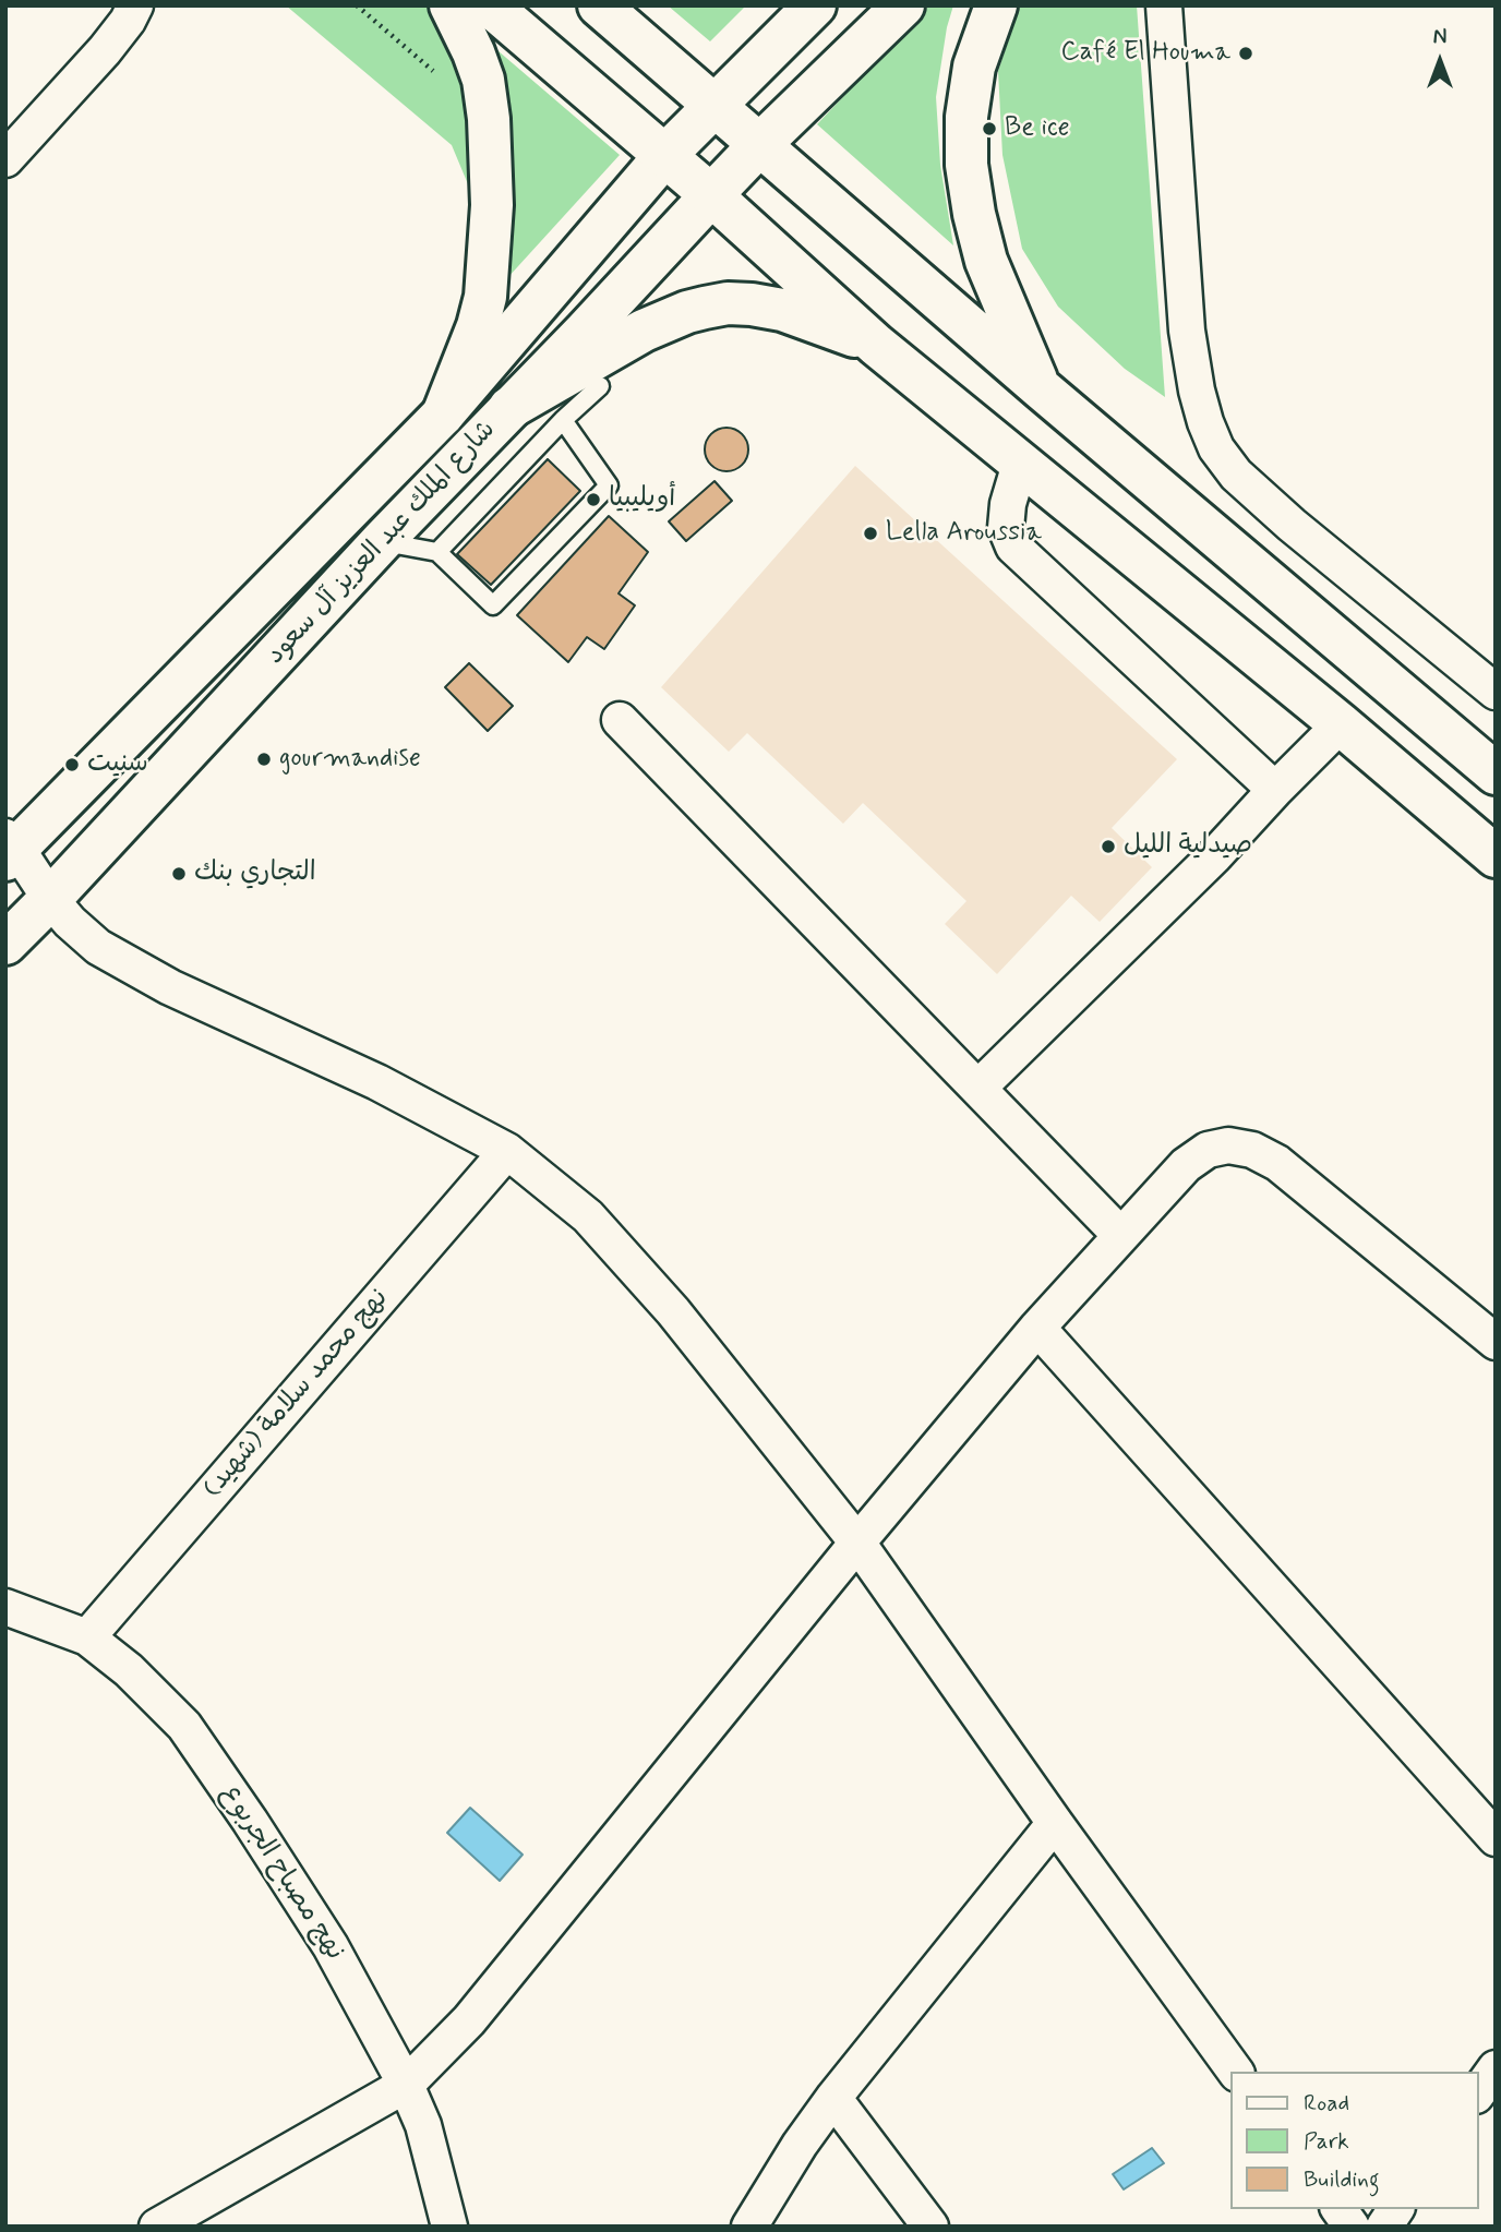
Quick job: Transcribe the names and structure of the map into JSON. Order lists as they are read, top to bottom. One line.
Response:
{"streets":{"main road":["شارع الملك عبد العزيز آل سعود"],"street":["نهج محمد سلامة (شهيد)","نهج مصباح الجربوع"]},"crossings":[["نهج محمد سلامة (شهيد)","نهج مصباح الجربوع"]],"places":["Café El Houma","Be ice","أويليبيا","Lella Aroussia","gourmandise","سنيت","صيدلية الليل","التجاري بنك"],"legend":["Road","Park","Building"],"north":"top"}
